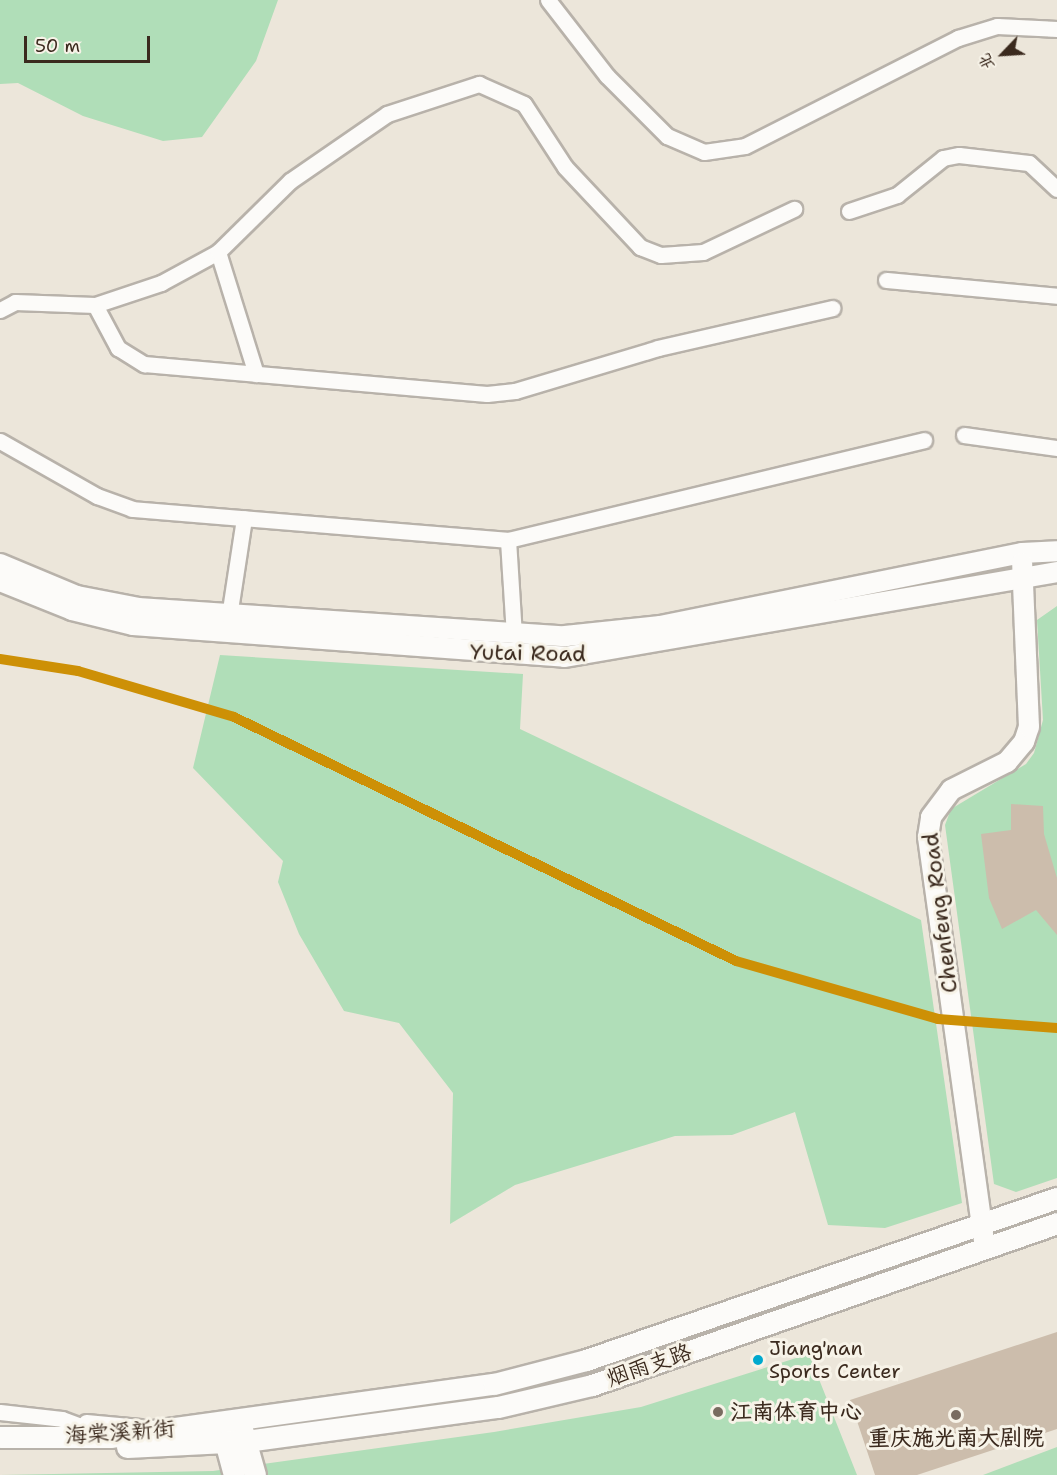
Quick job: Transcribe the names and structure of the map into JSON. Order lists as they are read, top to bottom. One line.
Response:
{"streets":{"main road":["烟雨支路","海棠溪新街"],"street":["Yutai Road","Chenfeng Road"]},"crossings":[["Yutai Road","Chenfeng Road"],["Chenfeng Road","烟雨支路"],["烟雨支路","海棠溪新街"]],"places":["Jiang'nan Sports Center","江南体育中心","重庆施光南大剧院"],"scale_bar":"50 m","north":"bottom left"}
